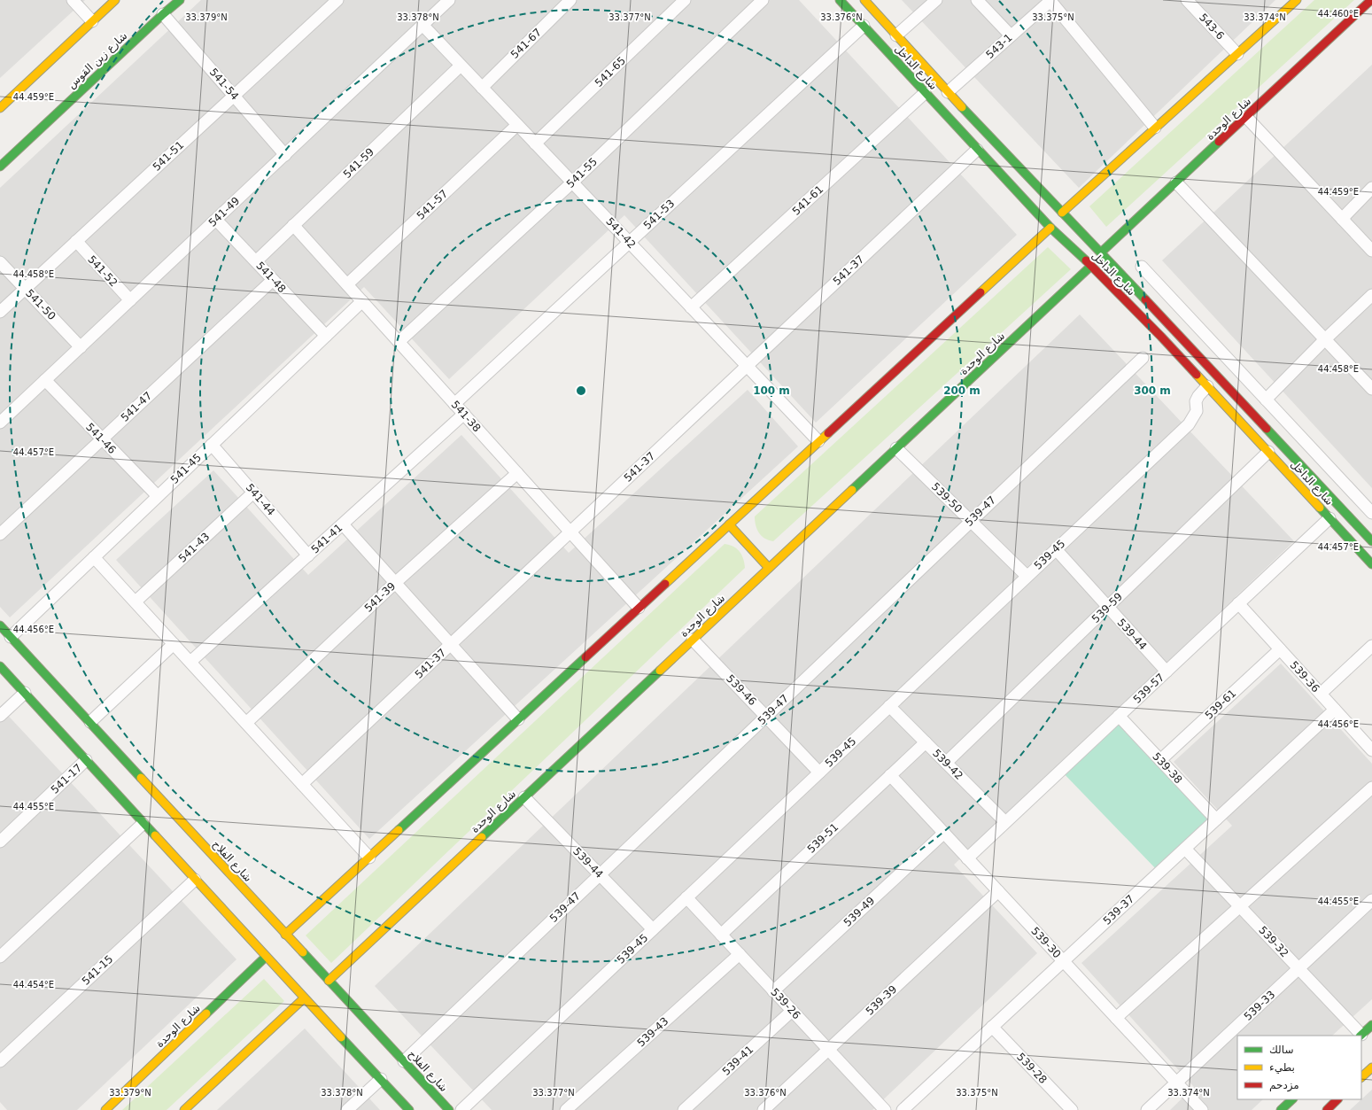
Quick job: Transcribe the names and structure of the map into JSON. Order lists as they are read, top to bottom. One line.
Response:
{"streets":{"street":["543-6","541-67","543-1","شارع زين القوس","شارع الداخل","541-65","541-54","شارع الوحدة","541-51","541-59","541-55","541-61","541-57","541-49","541-53","541-42","541-37","541-52","541-48","541-50","541-47","541-38","541-46","541-45","539-50","541-44","539-47","541-41","541-43","539-45","541-39","539-59","539-44","539-36","539-57","539-46","539-61","539-42","539-38","541-17","539-51","شارع الفلاح","539-37","539-49","539-32","539-30","541-15","539-39","539-26","539-33","539-43","539-41","539-28"]},"crossings":[["541-67","541-42"],["543-1","شارع الداخل"],["شارع زين القوس","541-54"],["شارع الداخل","شارع الوحدة"],["شارع الداخل","541-61"],["شارع الداخل","541-53"],["شارع الداخل","541-37"],["شارع الداخل","539-45"],["شارع الداخل","539-59"],["شارع الداخل","539-57"],["541-65","541-42"],["541-54","541-51"],["541-54","541-49"],["شارع الوحدة","539-50"],["شارع الوحدة","539-44"],["شارع الوحدة","539-46"],["شارع الوحدة","شارع الفلاح"],["541-51","541-52"],["541-51","541-50"],["541-59","541-42"],["541-59","541-48"],["541-59","541-38"],["541-55","541-42"],["541-55","541-38"],["541-61","541-42"],["541-57","541-42"],["541-57","541-38"],["541-49","541-42"],["541-49","541-52"],["541-49","541-48"],["541-49","541-50"],["541-49","541-46"],["541-53","541-42"],["541-53","541-38"],["541-42","541-37"],["541-37","541-38"],["541-48","541-47"],["541-48","541-45"],["541-47","541-46"],["541-38","541-45"],["541-38","541-41"],["541-38","541-39"],["541-46","541-45"],["541-45","541-44"],["541-45","شارع الفلاح"],["539-50","539-47"],["539-50","539-45"],["541-44","541-41"],["541-44","541-43"],["539-47","539-44"],["539-47","539-46"],["539-47","شارع الفلاح"],["539-45","539-44"],["539-45","539-46"],["539-45","539-42"],["539-45","539-26"],["539-59","539-44"],["539-59","539-42"],["539-44","539-57"],["539-36","539-57"],["539-36","539-61"],["539-36","539-37"],["539-57","539-42"],["539-57","539-38"],["539-57","539-30"],["539-61","539-38"],["539-42","539-51"],["539-38","539-37"],["539-51","539-30"],["539-51","539-26"],["539-37","539-32"],["539-37","539-30"],["539-37","539-28"],["539-49","539-30"],["539-49","539-26"],["539-32","539-33"],["539-30","539-39"],["539-30","539-33"],["539-39","539-26"],["539-26","539-43"],["539-26","539-41"]],"legend":["سالك","بطيء","مزدحم"],"coordinates":["44.460°E","33.379°N","33.378°N","33.377°N","33.376°N","33.375°N","33.374°N","44.459°E","44.458°E","44.457°E","44.456°E","44.455°E","44.454°E"],"rings":["100 m","200 m","300 m"]}
